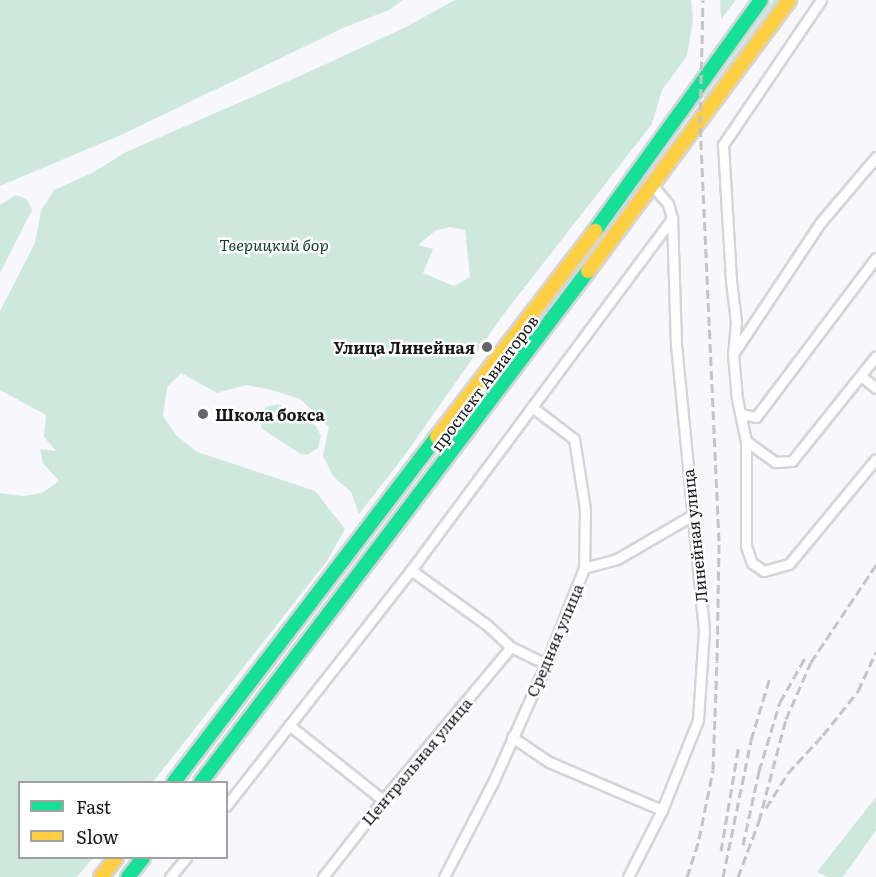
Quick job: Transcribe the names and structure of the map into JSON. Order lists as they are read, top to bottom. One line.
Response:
{"streets":{"main road":["проспект Авиаторов"],"street":["Линейная улица","Средняя улица","Центральная улица"]},"crossings":[["проспект Авиаторов","Линейная улица"]],"parks":["Тверицкий бор"],"places":["Улица Линейная","Школа бокса"],"legend":["Fast","Slow"]}
